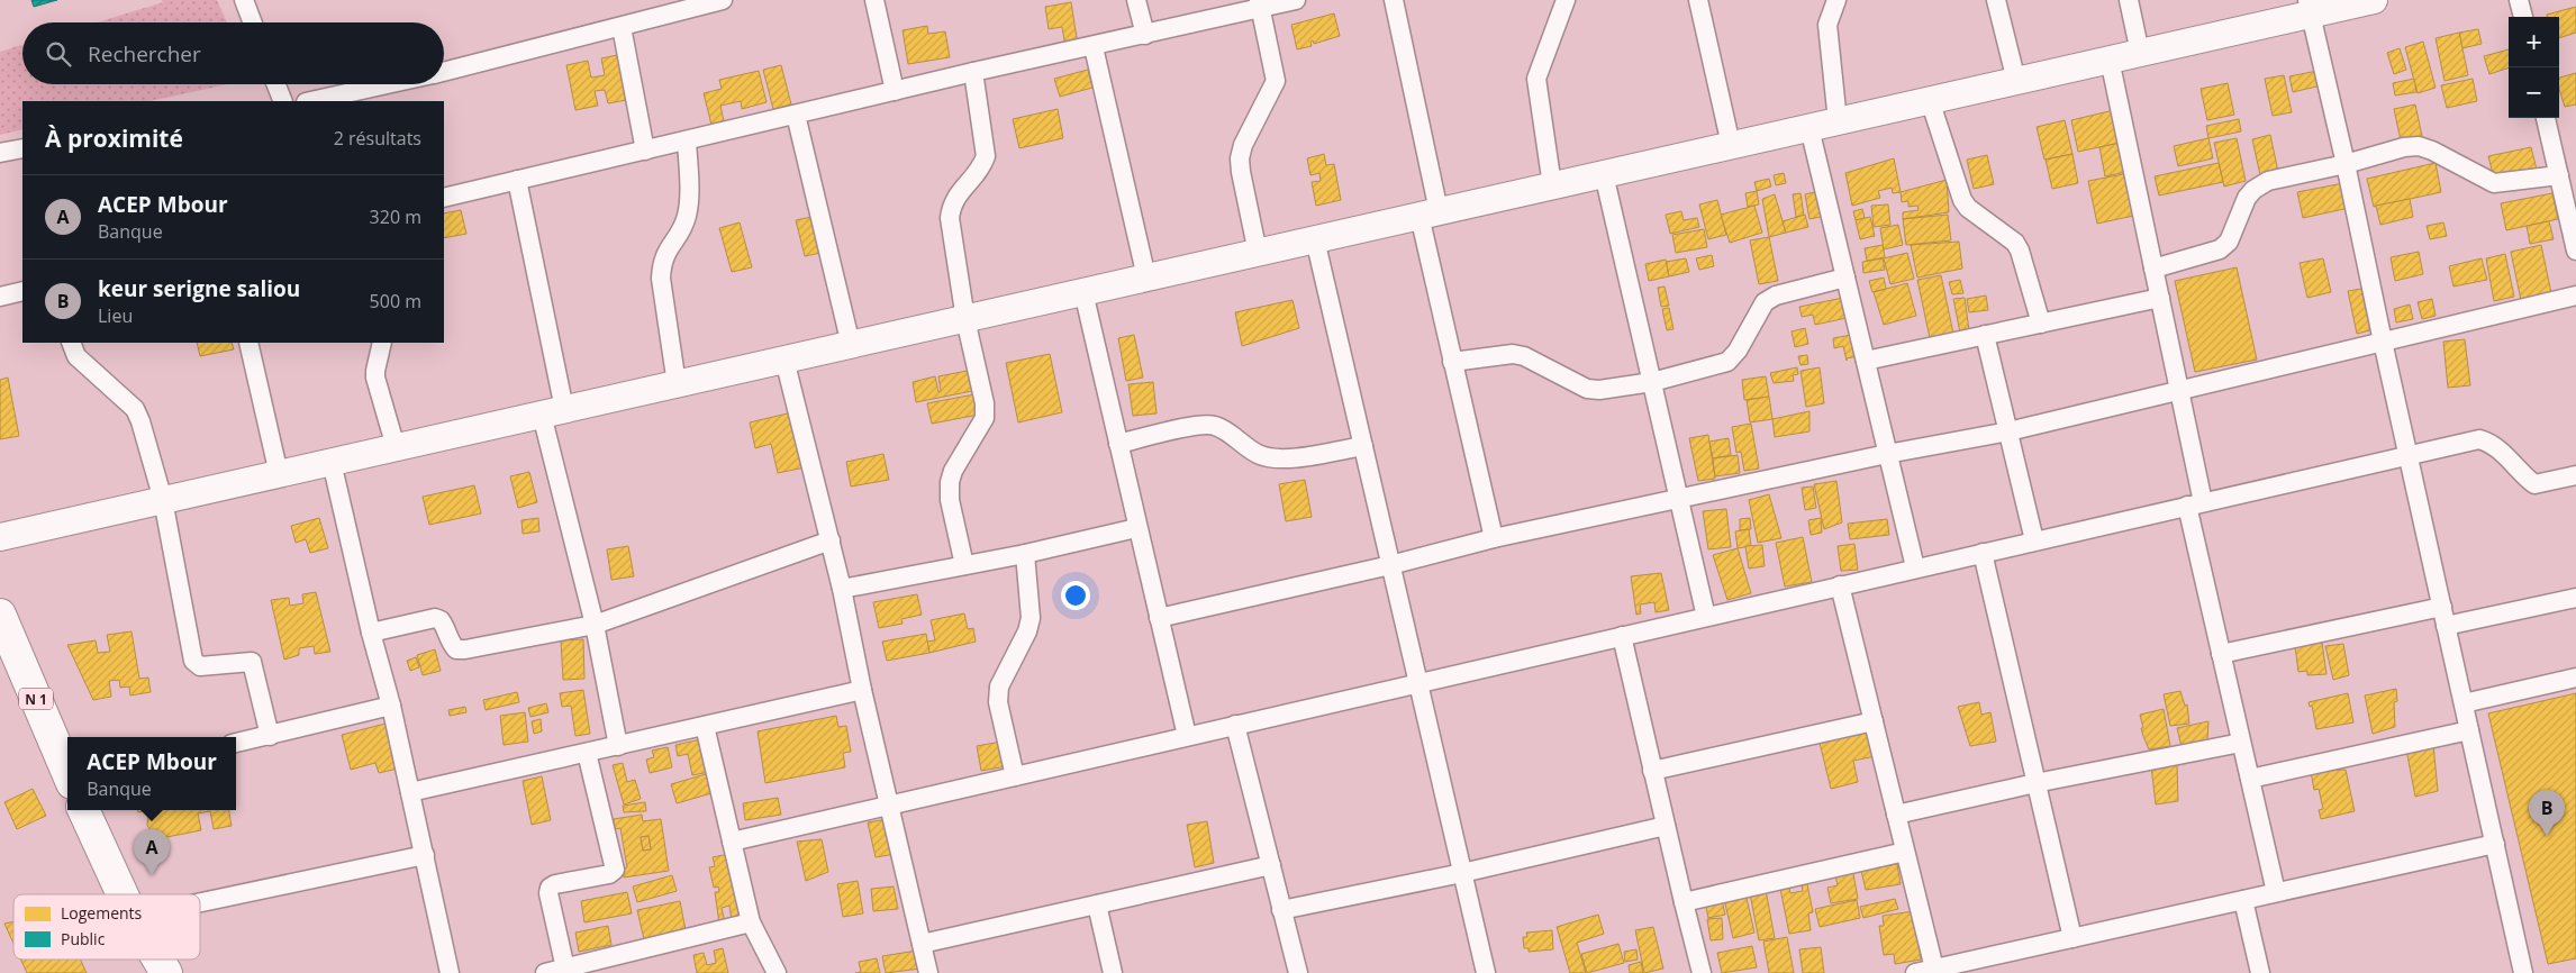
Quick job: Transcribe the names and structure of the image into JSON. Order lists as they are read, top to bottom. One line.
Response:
{"streets":{"highway":["N 1"]},"legend":["Logements","Public"],"page":{"map_buttons":["+","−"],"search":"Rechercher","heading":["À proximité","2 résultats"],"list":[{"mark":"A","name":"ACEP Mbour","note":"Banque","value":"320 m"},{"mark":"B","name":"keur serigne saliou","note":"Lieu","value":"500 m"}],"popup":["ACEP Mbour","Banque"],"pins":["B","A"]}}
